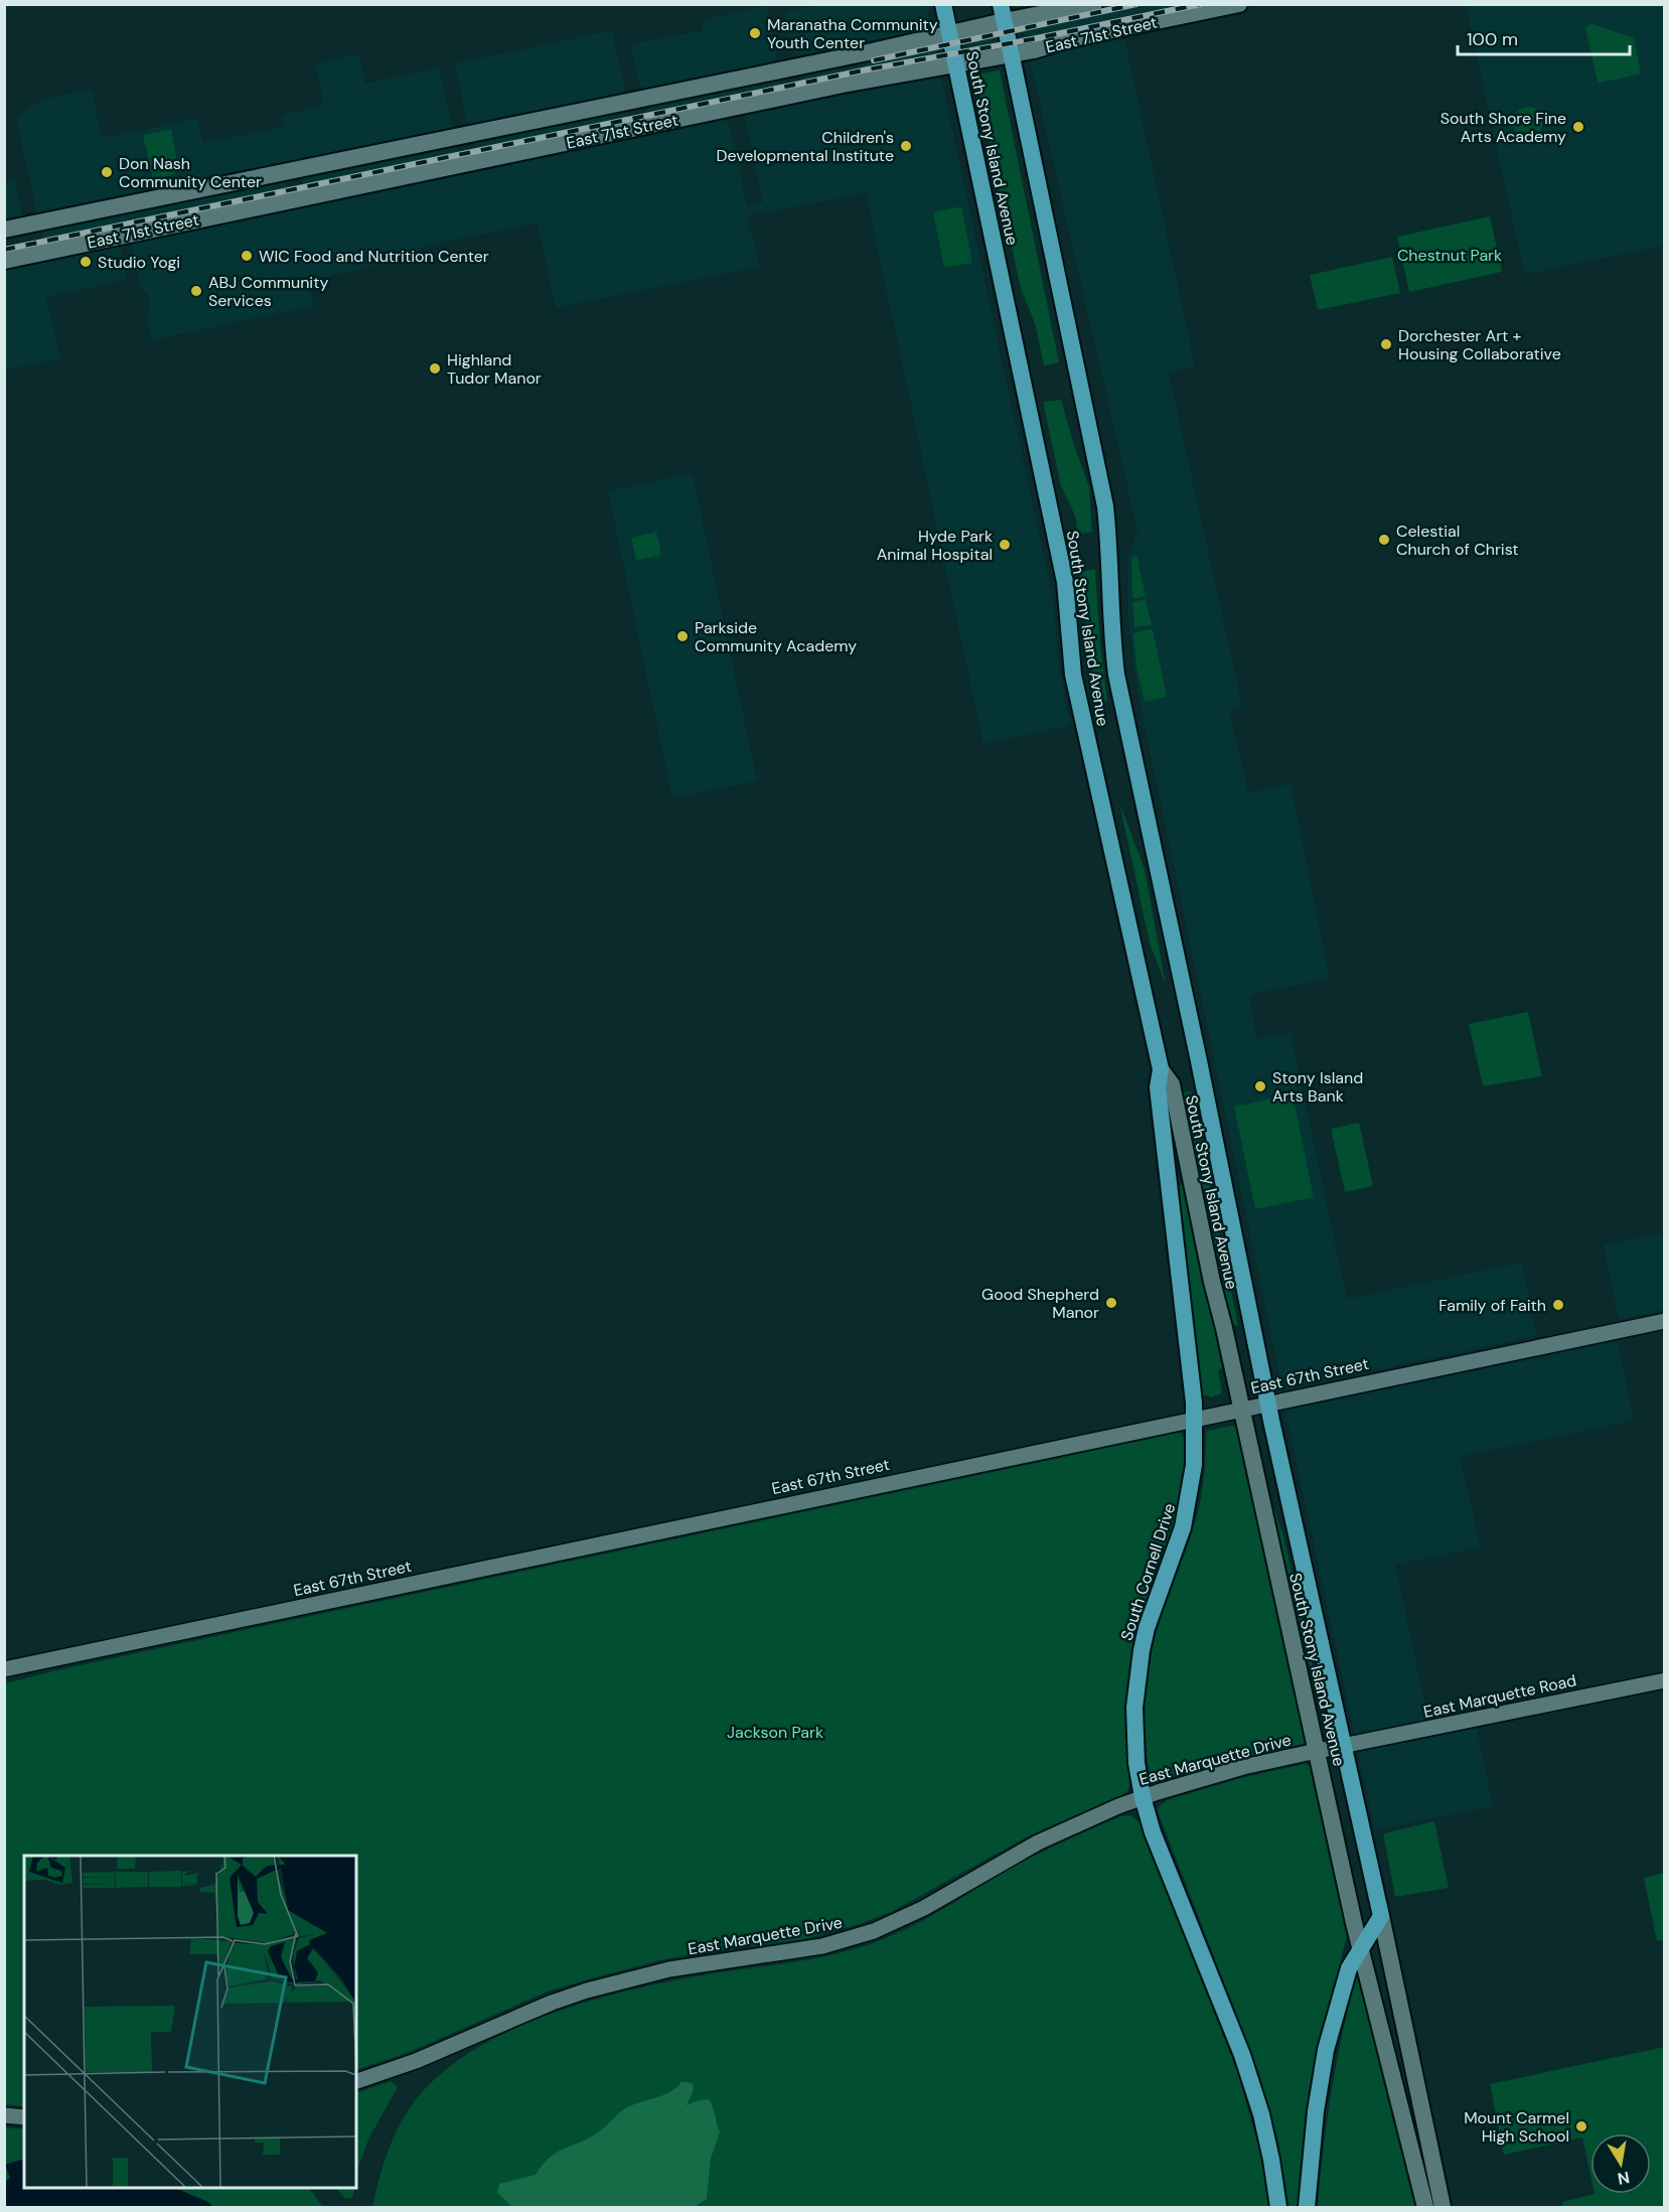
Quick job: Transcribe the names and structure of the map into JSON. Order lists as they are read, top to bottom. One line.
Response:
{"streets":{"highway":["South Stony Island Avenue","South Cornell Drive"],"main road":["East 71st Street"],"street":["East 67th Street","East Marquette Road","East Marquette Drive"]},"crossings":[["East 71st Street","South Stony Island Avenue"],["South Stony Island Avenue","East 67th Street"],["South Stony Island Avenue","South Cornell Drive"],["South Stony Island Avenue","East Marquette Road"],["South Stony Island Avenue","East Marquette Drive"],["East 67th Street","South Cornell Drive"],["South Cornell Drive","East Marquette Drive"],["East Marquette Road","East Marquette Drive"]],"parks":["Chestnut Park","Jackson Park"],"places":["Maranatha Community Youth Center","South Shore Fine Arts Academy","Children's Developmental Institute","Don Nash Community Center","WIC Food and Nutrition Center","Studio Yogi","ABJ Community Services","Dorchester Art + Housing Collaborative","Highland Tudor Manor","Celestial Church of Christ","Hyde Park Animal Hospital","Parkside Community Academy","Stony Island Arts Bank","Good Shepherd Manor","Family of Faith","Mount Carmel High School"],"scale_bar":"100 m","north":"bottom"}
